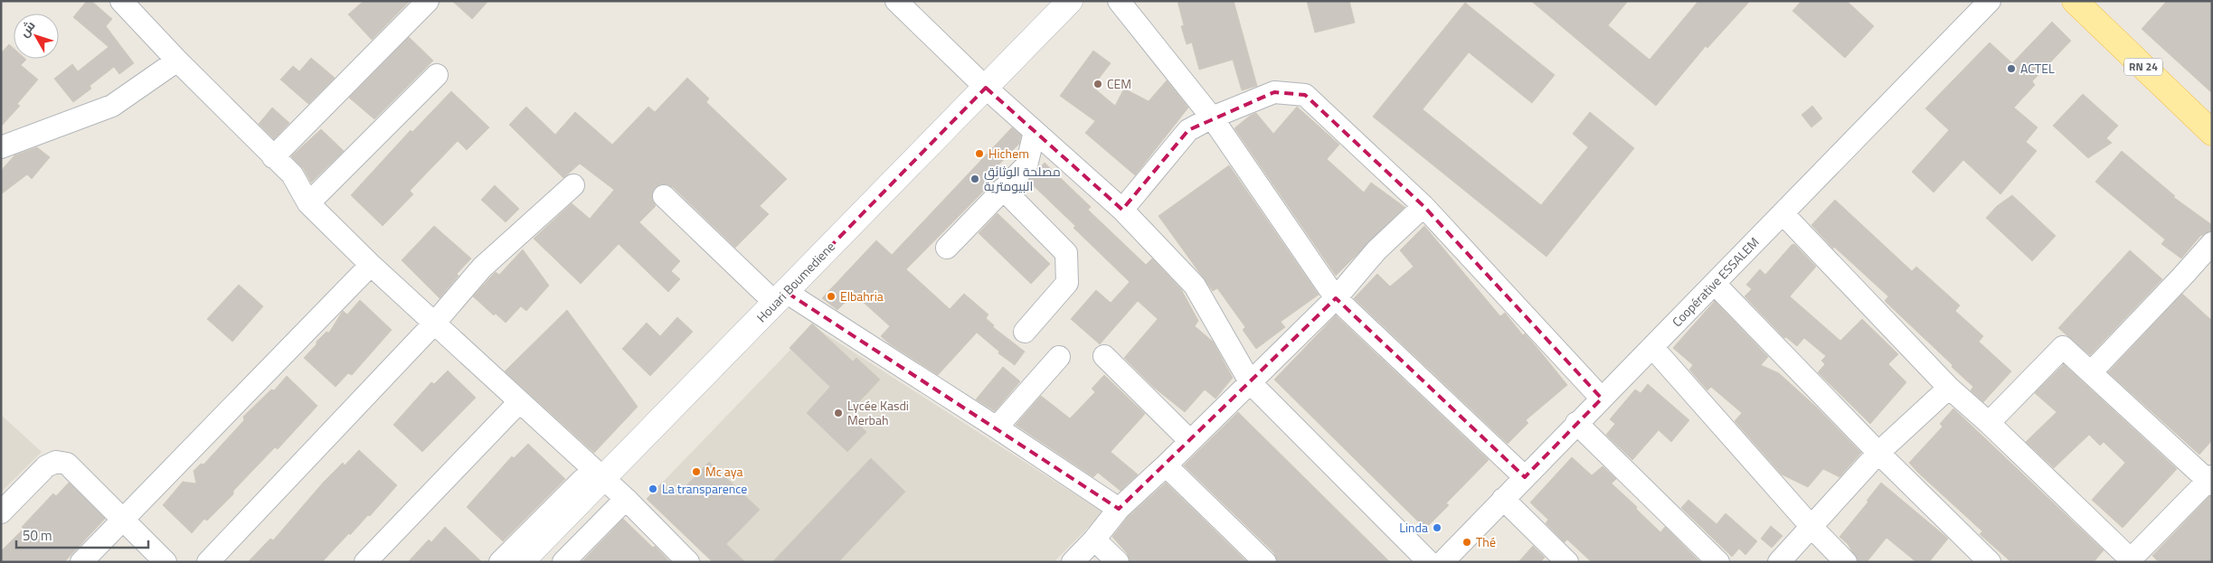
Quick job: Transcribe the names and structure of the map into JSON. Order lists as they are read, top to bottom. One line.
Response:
{"streets":{"main road":["RN 24","Houari Boumediene"],"street":["Coopérative ESSALEM"]},"places":["ACTEL","CEM","Hichem","مصلحة الوثائق البيومترية","Elbahria","Lycée Kasdi Merbah","Mc aya","La transparence","Linda","Thé"],"scale_bar":"50 m","north":"top left"}
